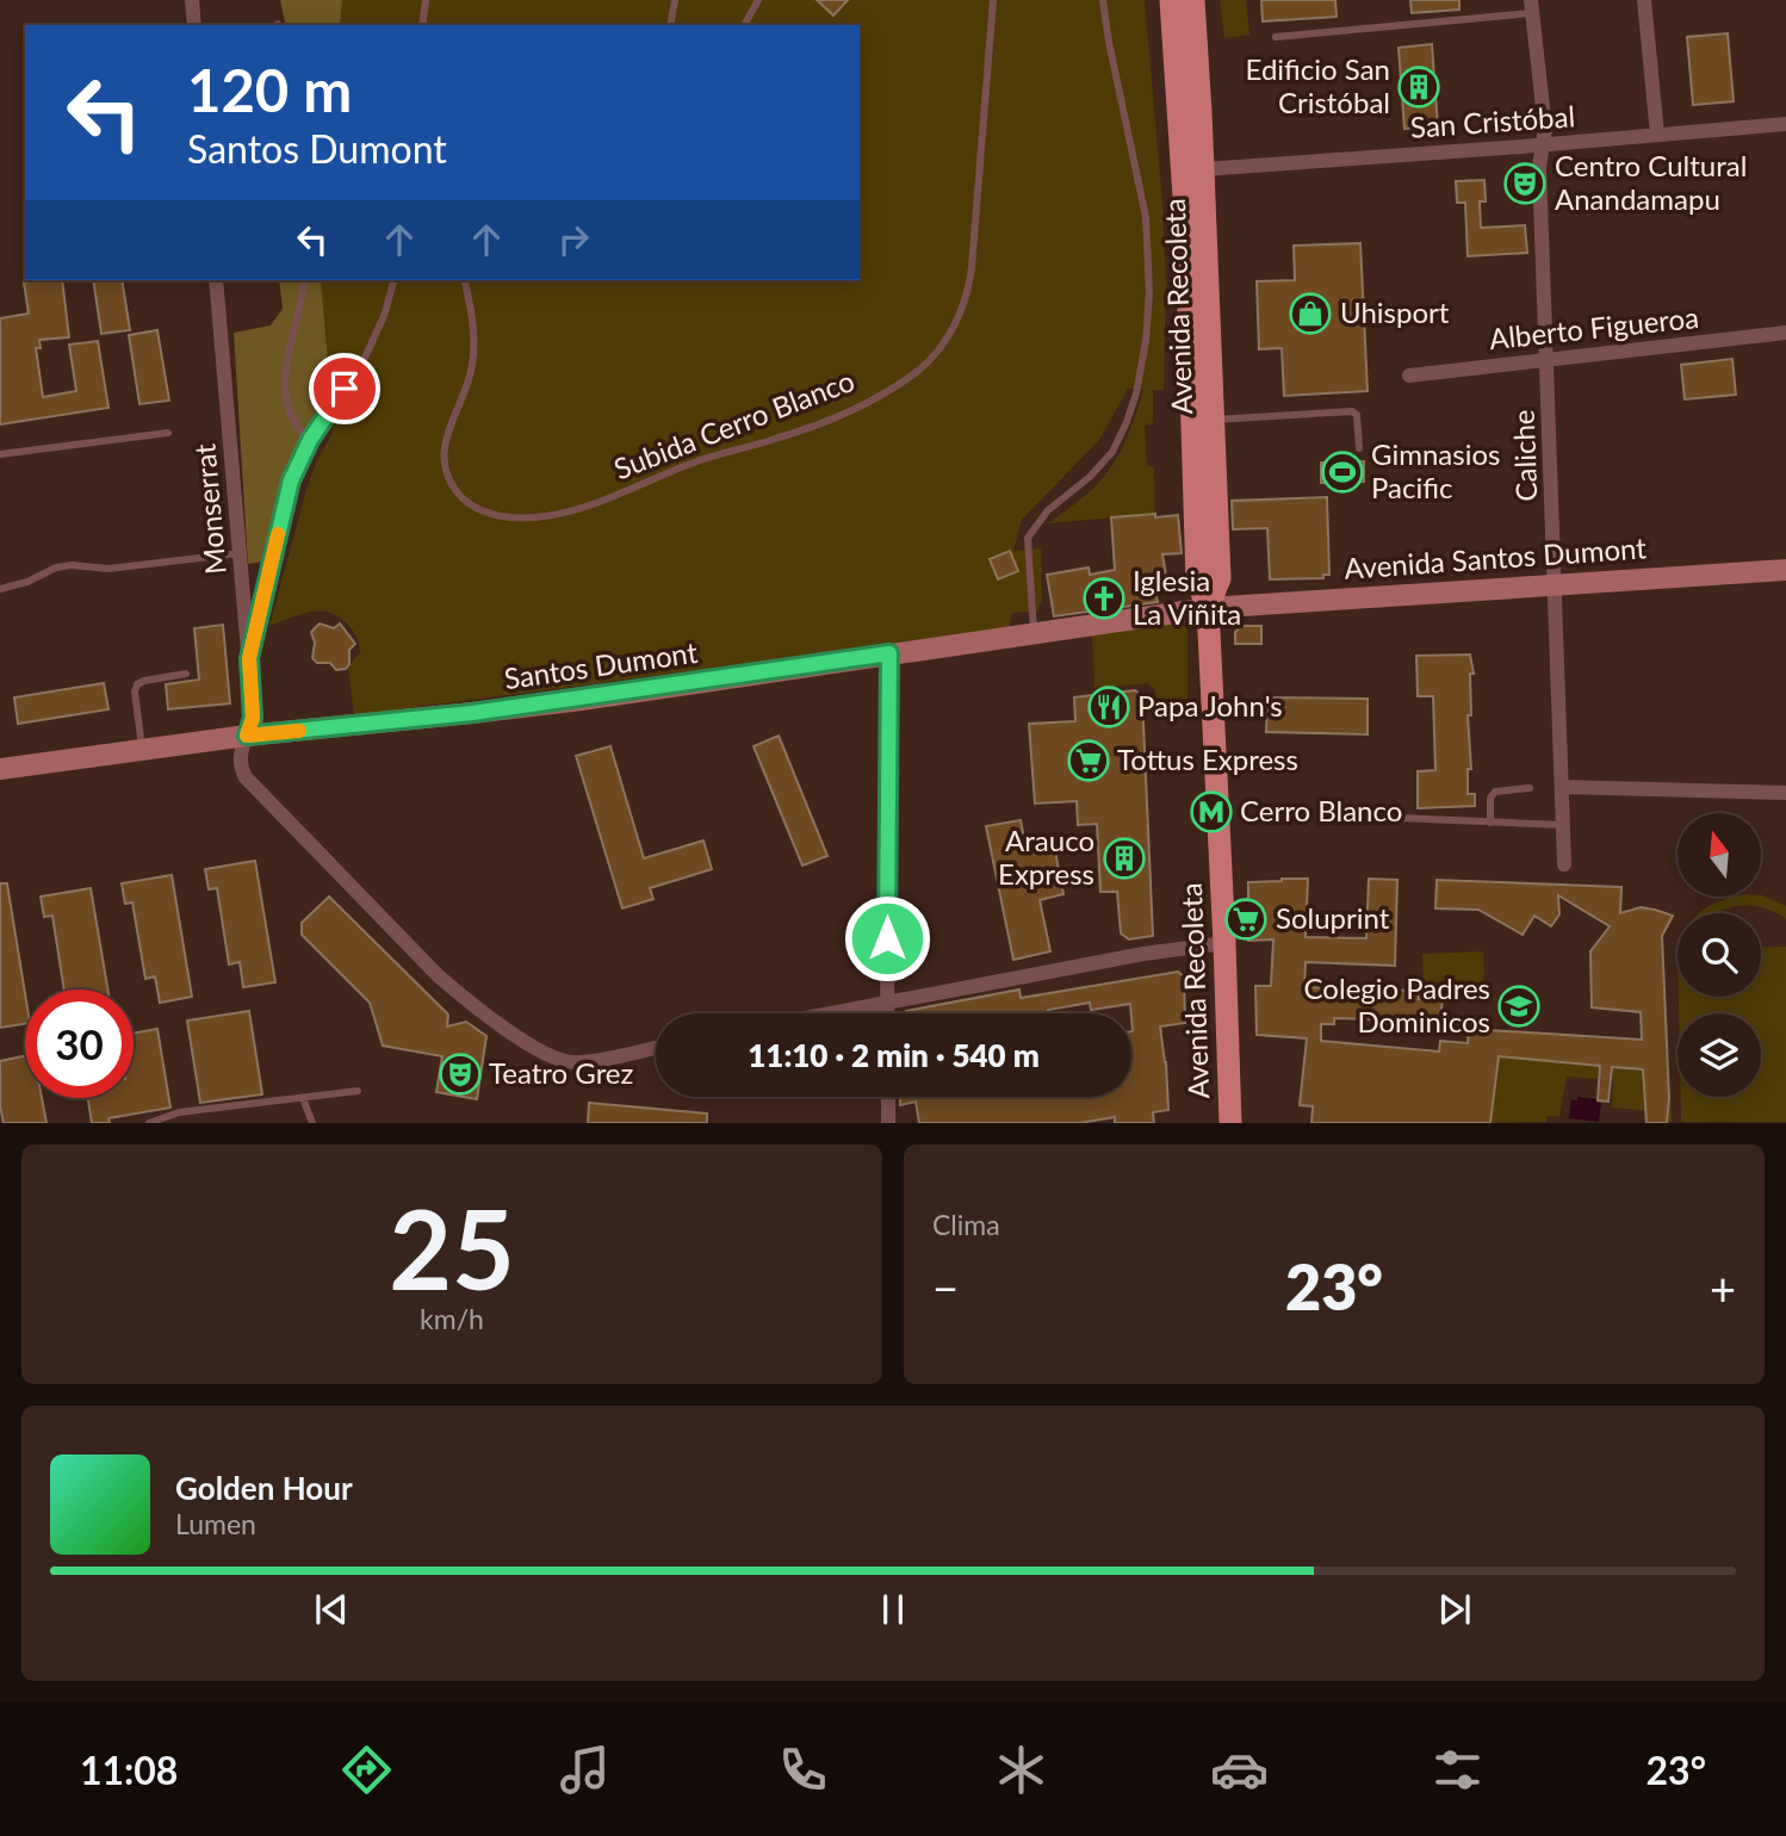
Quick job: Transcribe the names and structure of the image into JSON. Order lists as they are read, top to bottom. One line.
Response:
{"streets":{"main road":["Avenida Recoleta","Avenida Santos Dumont","Santos Dumont"],"street":["San Cristóbal","Alberto Figueroa","Caliche","Monserrat"],"lane":["Subida Cerro Blanco"]},"crossings":[["San Cristóbal","Avenida Recoleta"],["San Cristóbal","Caliche"],["Avenida Recoleta","Avenida Santos Dumont"],["Avenida Recoleta","Santos Dumont"],["Alberto Figueroa","Caliche"],["Caliche","Avenida Santos Dumont"],["Monserrat","Santos Dumont"],["Avenida Santos Dumont","Santos Dumont"]],"places":{"building":["Edificio San Cristóbal","Arauco Express"],"theatre":["Centro Cultural Anandamapu","Teatro Grez"],"shop":["Uhisport"],"sports":["Gimnasios Pacific"],"church":["Iglesia La Viñita"],"restaurant":["Papa John's"],"supermarket":["Tottus Express","Soluprint"],"metro station":["Cerro Blanco"],"school or university":["Colegio Padres Dominicos"]},"north":"top","page":{"turn":["120 m","Santos Dumont"],"limit":"30","trip":"11:10 · 2 min · 540 m","tile":[["25","km/h"],"Clima"],"heat":["−","23°","+"],"song":["Golden Hour","Lumen"],"tabs":["11:08","23°"]}}
